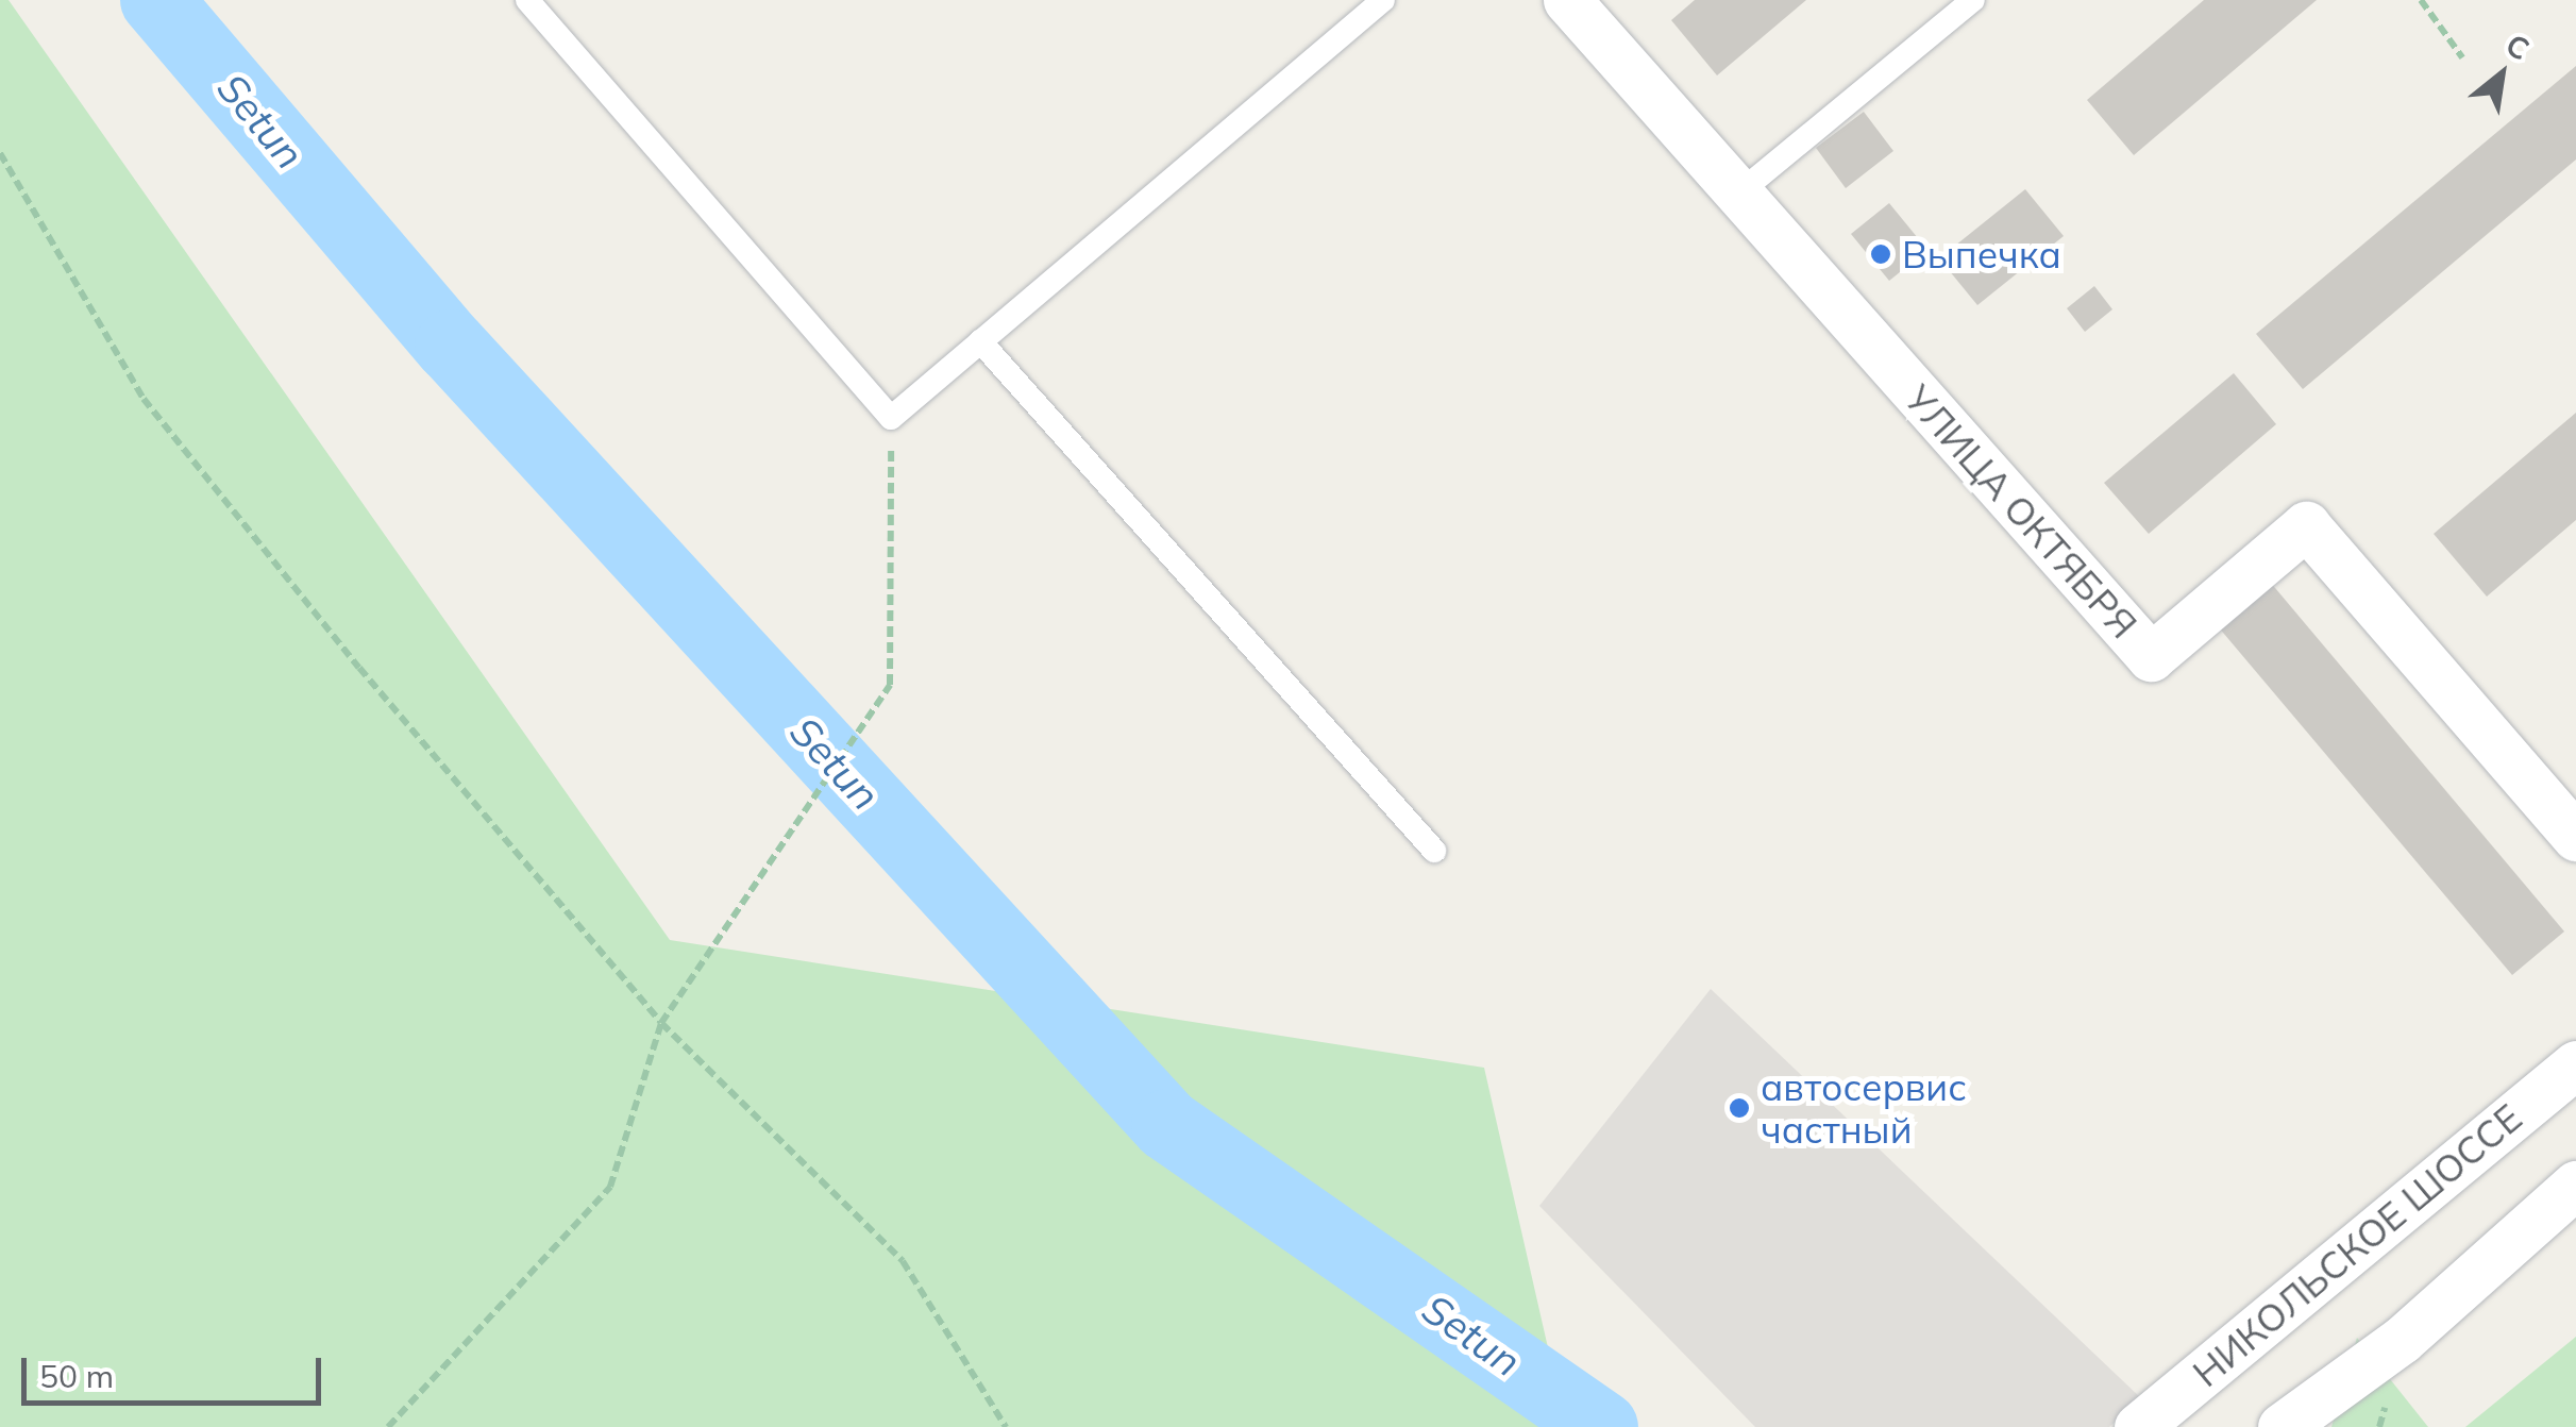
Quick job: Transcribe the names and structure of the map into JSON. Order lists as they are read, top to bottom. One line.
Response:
{"streets":{"street":["УЛИЦА ОКТЯБРЯ","НИКОЛЬСКОЕ ШОССЕ"]},"water":["Setun"],"places":["Выпечка","автосервис частный"],"scale_bar":"50 m","north":"top right"}
